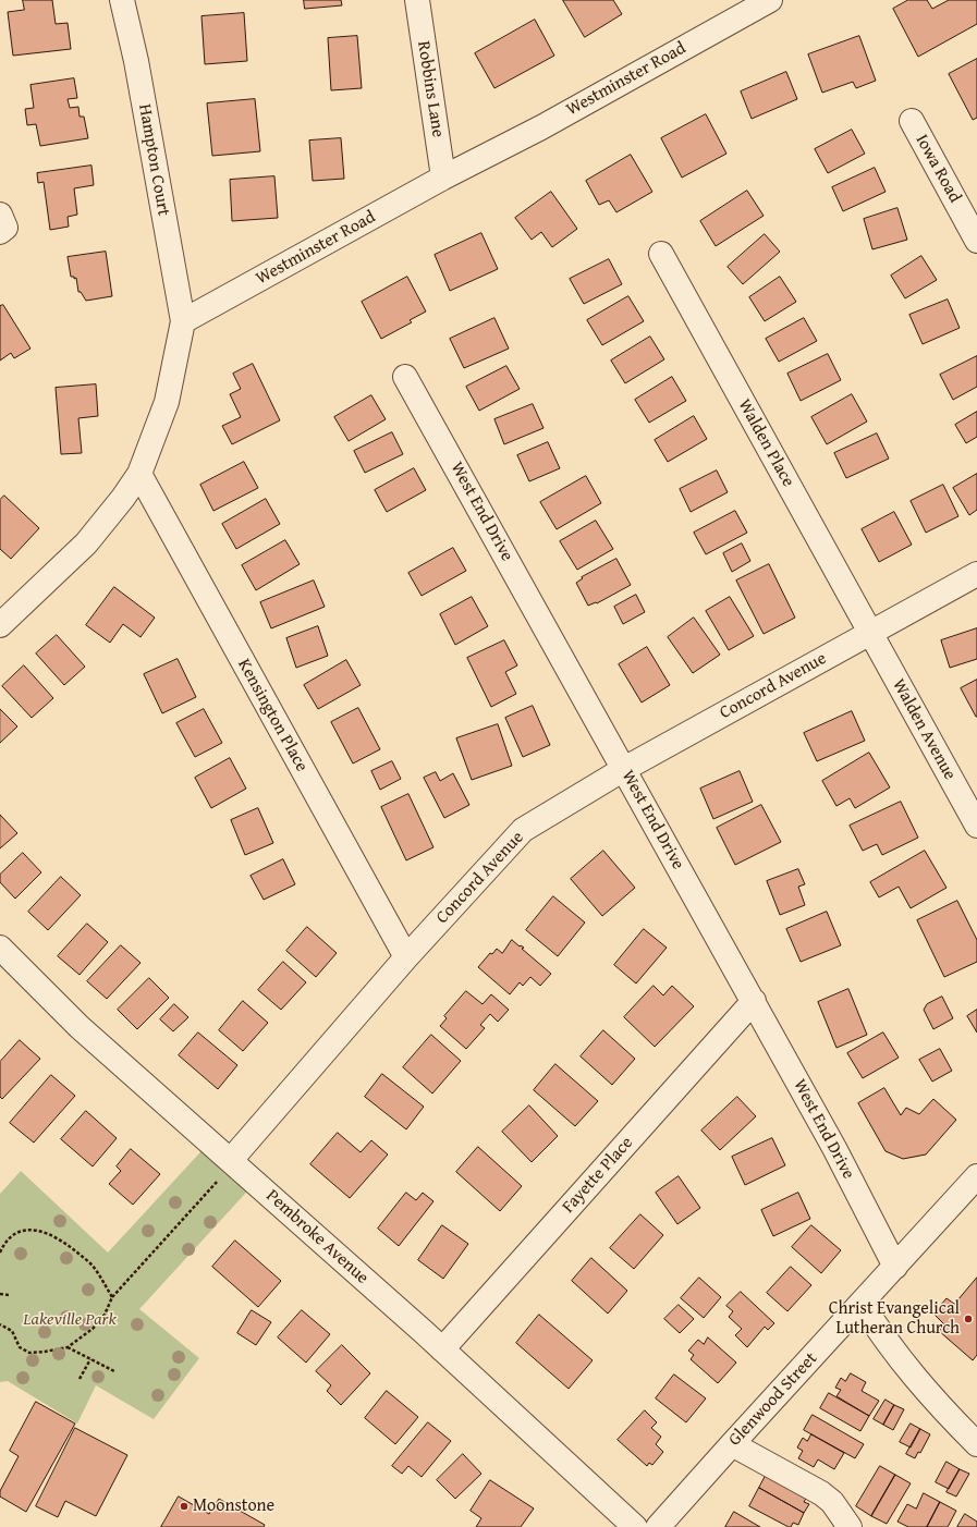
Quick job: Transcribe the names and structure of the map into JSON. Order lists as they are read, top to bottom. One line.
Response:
{"streets":{"street":["Westminster Road","Robbins Lane","Hampton Court","Iowa Road","Walden Place","West End Drive","Concord Avenue","Kensington Place","Walden Avenue","Fayette Place","Pembroke Avenue","Glenwood Street"]},"crossings":[["Westminster Road","Robbins Lane"],["Westminster Road","Hampton Court"],["Walden Place","Concord Avenue"],["Walden Place","Walden Avenue"],["West End Drive","Concord Avenue"],["West End Drive","Fayette Place"],["West End Drive","Glenwood Street"],["Concord Avenue","Kensington Place"],["Concord Avenue","Walden Avenue"],["Concord Avenue","Pembroke Avenue"],["Fayette Place","Pembroke Avenue"]],"parks":["Lakeville Park"],"places":["Christ Evangelical Lutheran Church","Moonstone"]}
